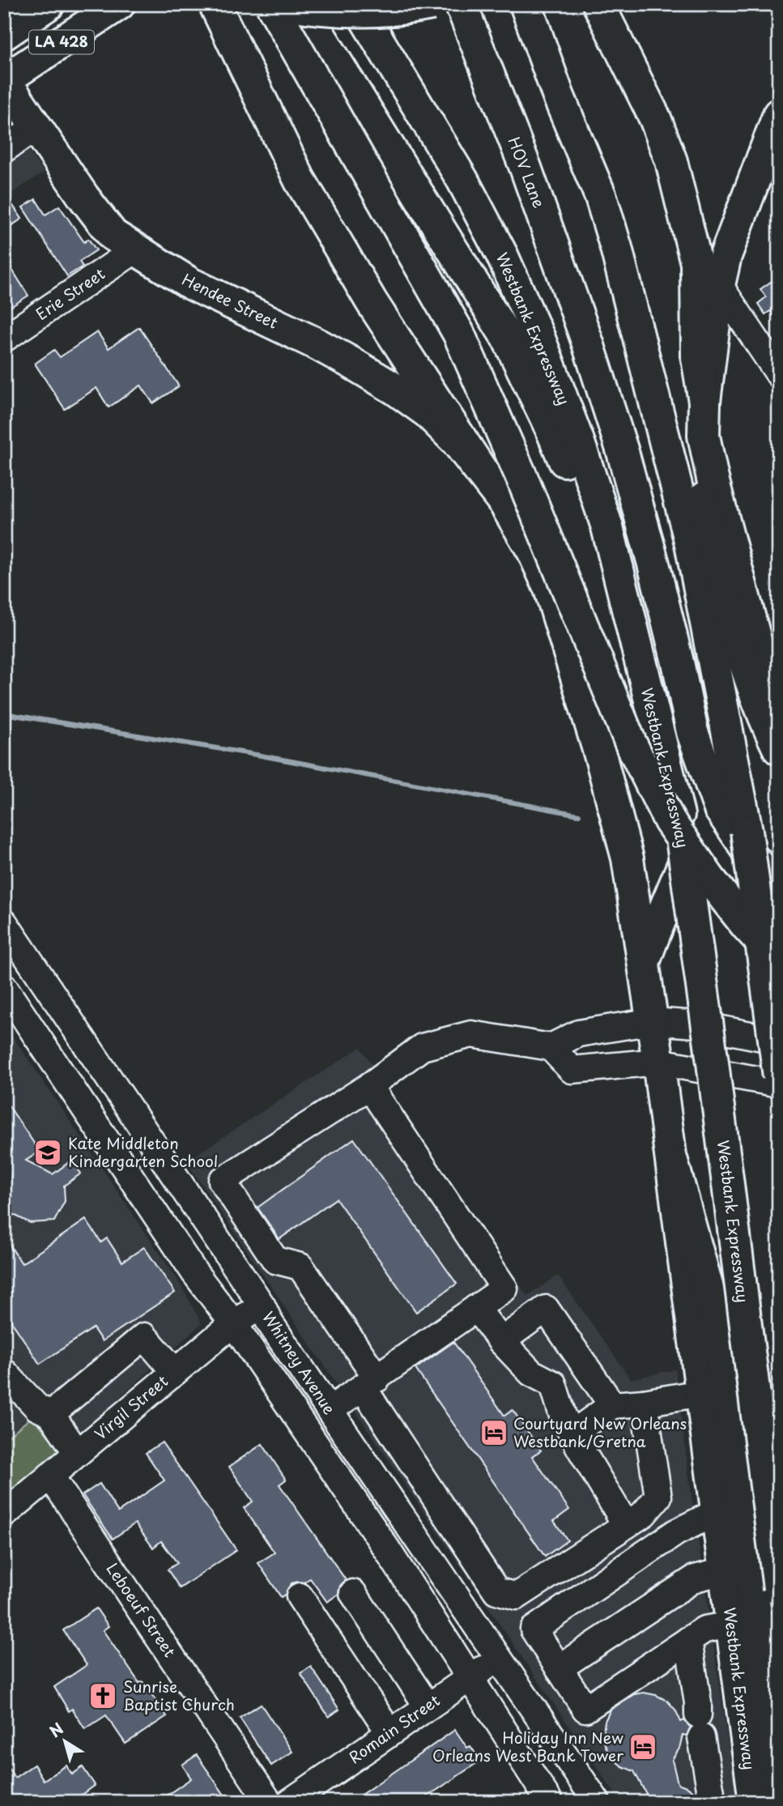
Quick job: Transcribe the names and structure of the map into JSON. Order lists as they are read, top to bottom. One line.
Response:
{"streets":{"main road":["LA 428","HOV Lane","Hendee Street","Westbank Expressway"],"street":["Erie Street","Whitney Avenue","Virgil Street","Leboeuf Street","Romain Street"]},"crossings":[["LA 428","Hendee Street"],["Erie Street","Hendee Street"],["Hendee Street","Westbank Expressway"],["Whitney Avenue","Virgil Street"],["Whitney Avenue","Romain Street"],["Virgil Street","Leboeuf Street"]],"places":{"school or university":["Kate Middleton Kindergarten School"],"hotel":["Courtyard New Orleans Westbank/Gretna","Holiday Inn New Orleans West Bank Tower"],"church":["Sunrise Baptist Church"]},"north":"top left"}
